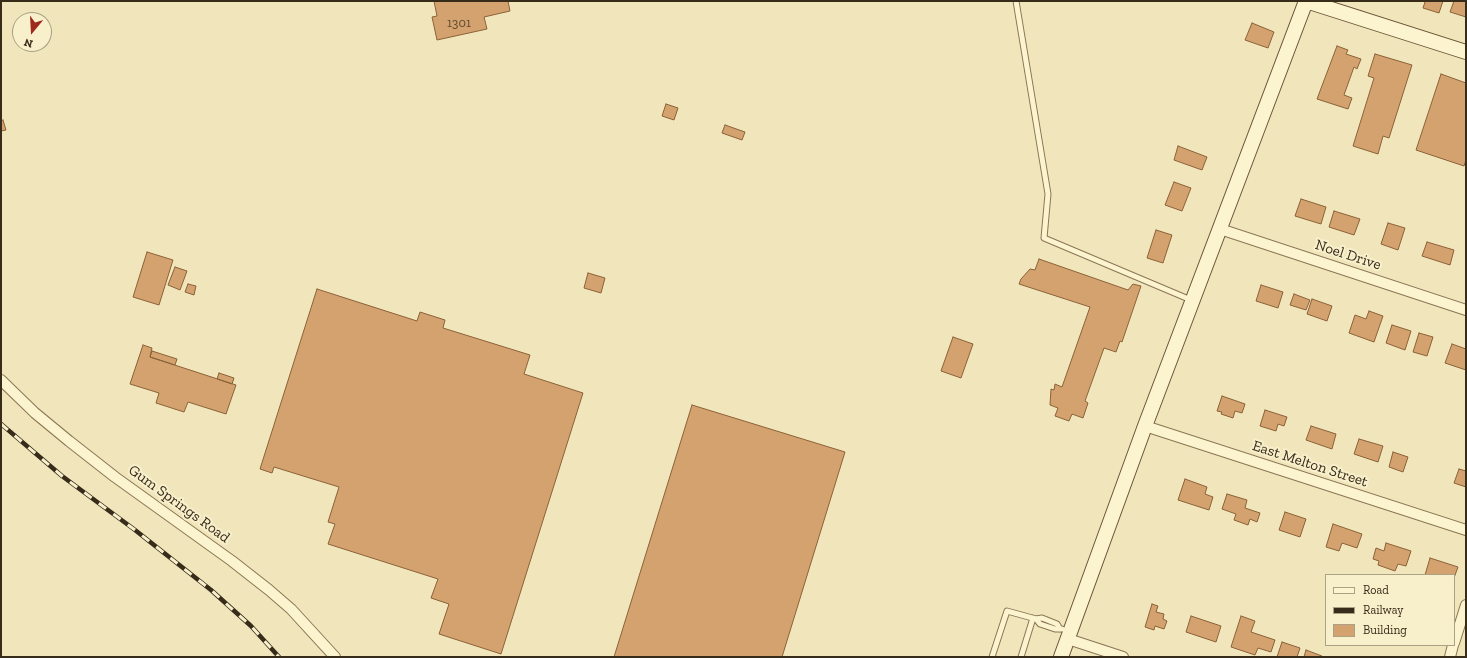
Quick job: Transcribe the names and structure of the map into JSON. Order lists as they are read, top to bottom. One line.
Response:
{"streets":{"street":["Noel Drive","East Melton Street","Gum Springs Road"]},"house_numbers":["1301"],"legend":["Road","Railway","Building"],"north":"bottom"}
